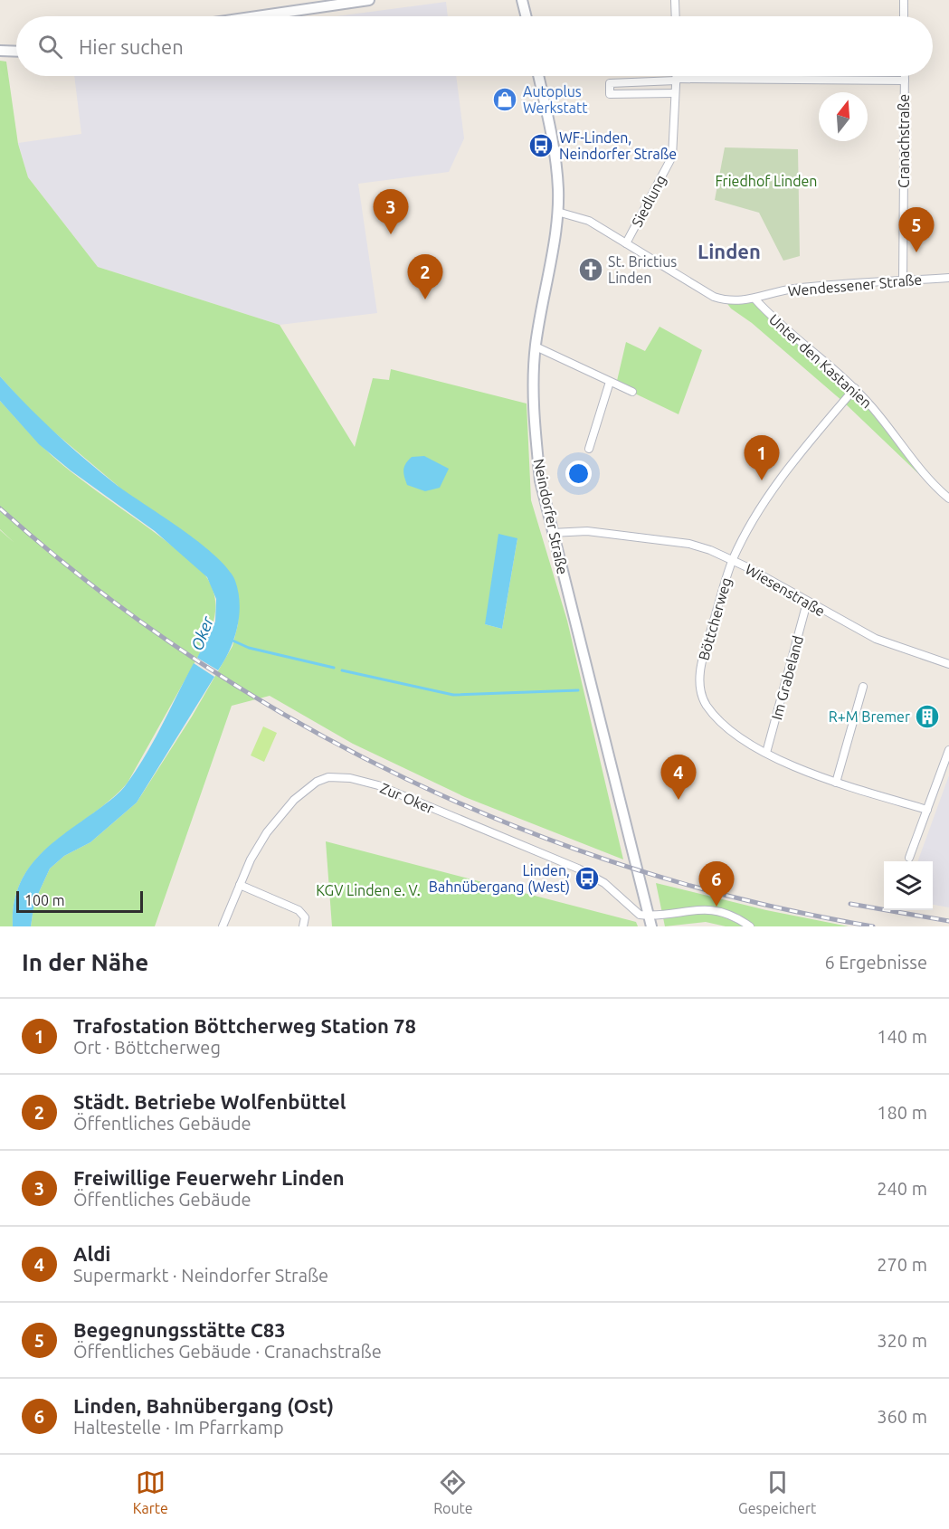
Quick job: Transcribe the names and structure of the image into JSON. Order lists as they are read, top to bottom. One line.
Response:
{"streets":{"street":["Cranachstraße","Siedlung","Wendessener Straße","Unter den Kastanien","Neindorfer Straße","Wiesenstraße","Böttcherweg","Im Grabeland","Zur Oker"]},"crossings":[["Cranachstraße","Wendessener Straße"],["Siedlung","Wendessener Straße"],["Wendessener Straße","Unter den Kastanien"],["Wendessener Straße","Neindorfer Straße"],["Unter den Kastanien","Böttcherweg"],["Neindorfer Straße","Wiesenstraße"],["Neindorfer Straße","Zur Oker"],["Wiesenstraße","Böttcherweg"],["Wiesenstraße","Im Grabeland"],["Böttcherweg","Im Grabeland"]],"districts":["Linden"],"water":["Oker"],"parks":["Friedhof Linden","KGV Linden e. V."],"places":{"shop":["Autoplus Werkstatt"],"bus stop":["WF-Linden, Neindorfer Straße","Linden, Bahnübergang (West)"],"church":["St. Brictius Linden"],"building":["R+M Bremer"]},"scale_bar":"100 m","north":"top","page":{"search":"Hier suchen","pins":["3","5","2","1","4","6"],"scale":"100 m","heading":["In der Nähe","6 Ergebnisse"],"list":[{"mark":"1","name":"Trafostation Böttcherweg Station 78","note":"Ort · Böttcherweg","value":"140 m"},{"mark":"2","name":"Städt. Betriebe Wolfenbüttel","note":"Öffentliches Gebäude","value":"180 m"},{"mark":"3","name":"Freiwillige Feuerwehr Linden","note":"Öffentliches Gebäude","value":"240 m"},{"mark":"4","name":"Aldi","note":"Supermarkt · Neindorfer Straße","value":"270 m"},{"mark":"5","name":"Begegnungsstätte C83","note":"Öffentliches Gebäude · Cranachstraße","value":"320 m"},{"mark":"6","name":"Linden, Bahnübergang (Ost)","note":"Haltestelle · Im Pfarrkamp","value":"360 m"}],"nav":["Karte","Route","Gespeichert"]}}
